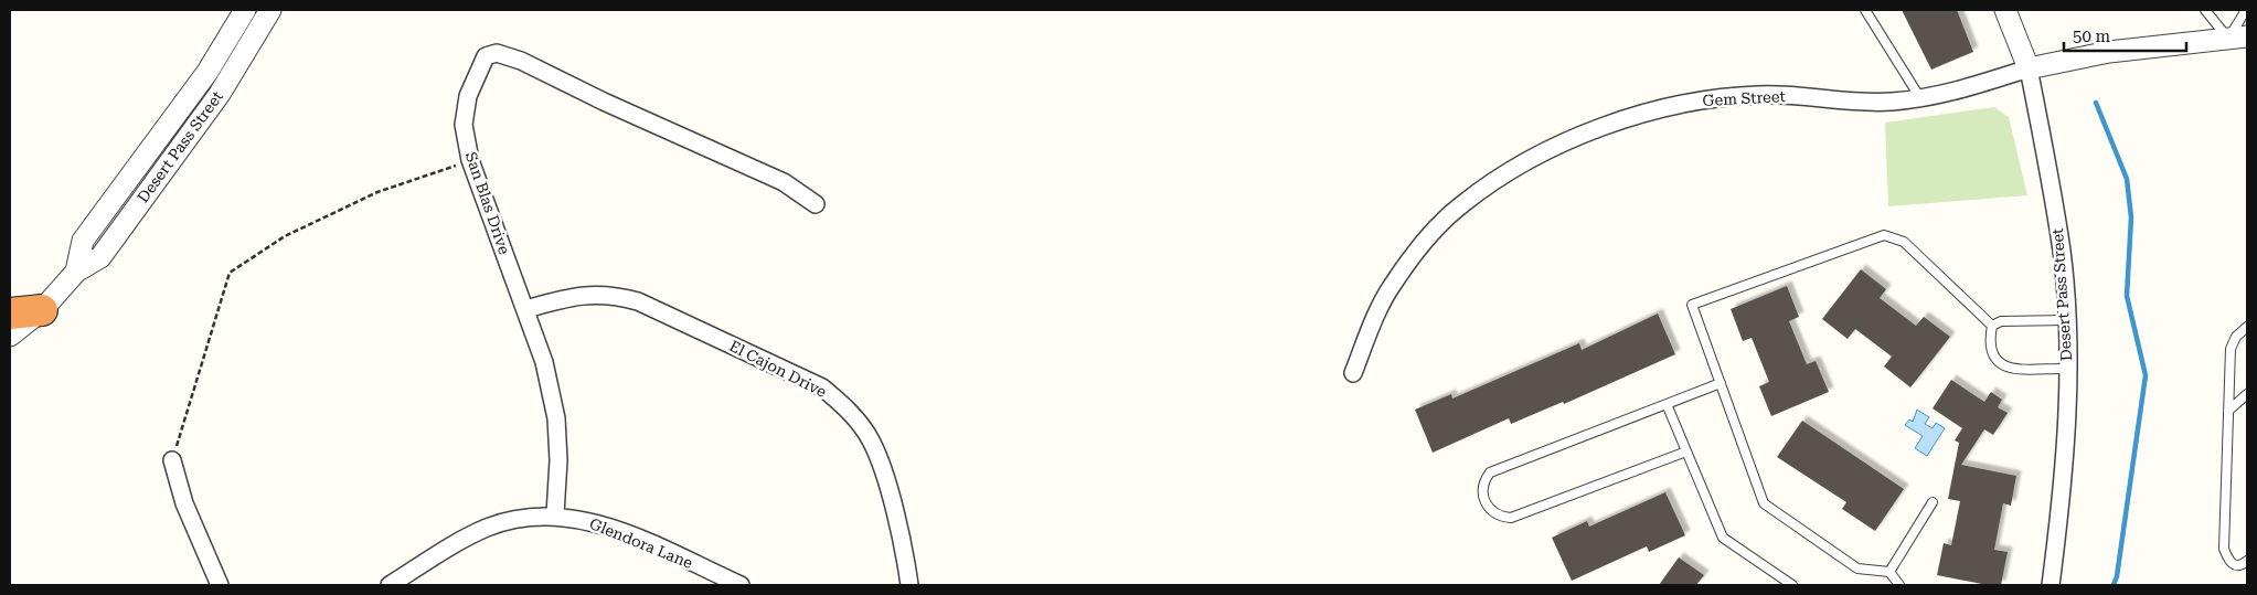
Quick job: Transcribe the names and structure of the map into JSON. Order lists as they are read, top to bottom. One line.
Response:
{"streets":{"street":["Gem Street","Desert Pass Street","San Blas Drive","El Cajon Drive","Glendora Lane"]},"crossings":[["Gem Street","Desert Pass Street"],["San Blas Drive","El Cajon Drive"],["San Blas Drive","Glendora Lane"]],"scale_bar":"50 m"}
